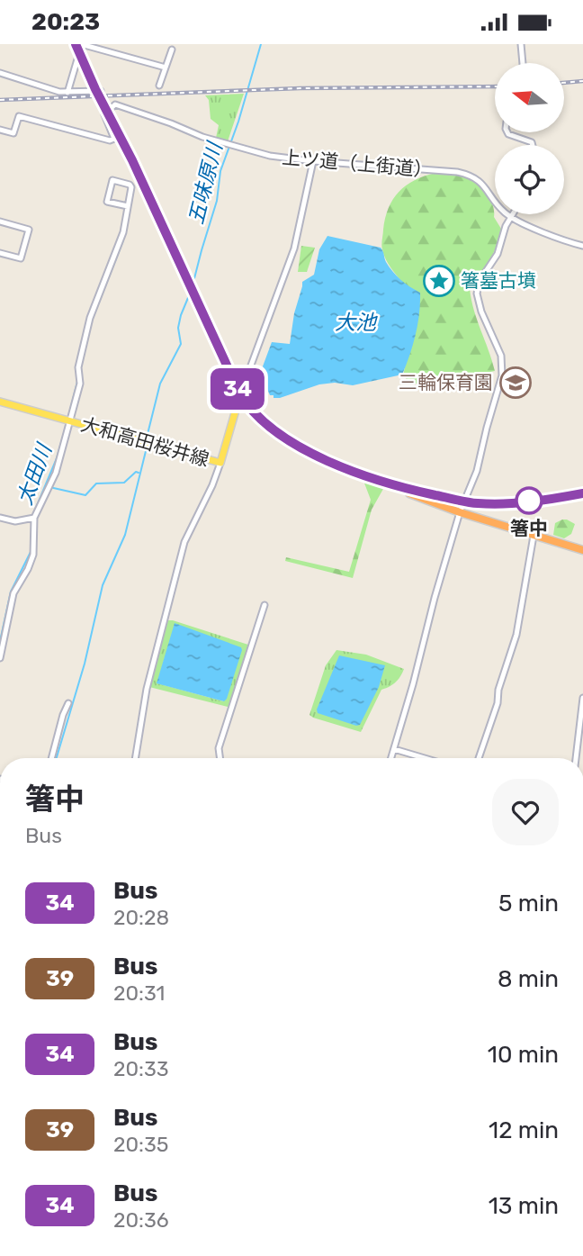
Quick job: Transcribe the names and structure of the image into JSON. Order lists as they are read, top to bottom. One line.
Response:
{"streets":{"main road":["大和高田桜井線"],"street":["上ツ道（上街道）"]},"water":["五味原川","大池","太田川"],"places":{"place":["箸墓古墳"],"school or university":["三輪保育園"],"other":["箸中"]},"lines":["bus line 34"],"north":"left","page":{"status":"20:23","on_map":"34","heading":["箸中","Bus"],"list":[{"mark":"34","name":"Bus","note":"20:28","value":"5 min"},{"mark":"39","name":"Bus","note":"20:31","value":"8 min"},{"mark":"34","name":"Bus","note":"20:33","value":"10 min"},{"mark":"39","name":"Bus","note":"20:35","value":"12 min"},{"mark":"34","name":"Bus","note":"20:36","value":"13 min"}]}}
